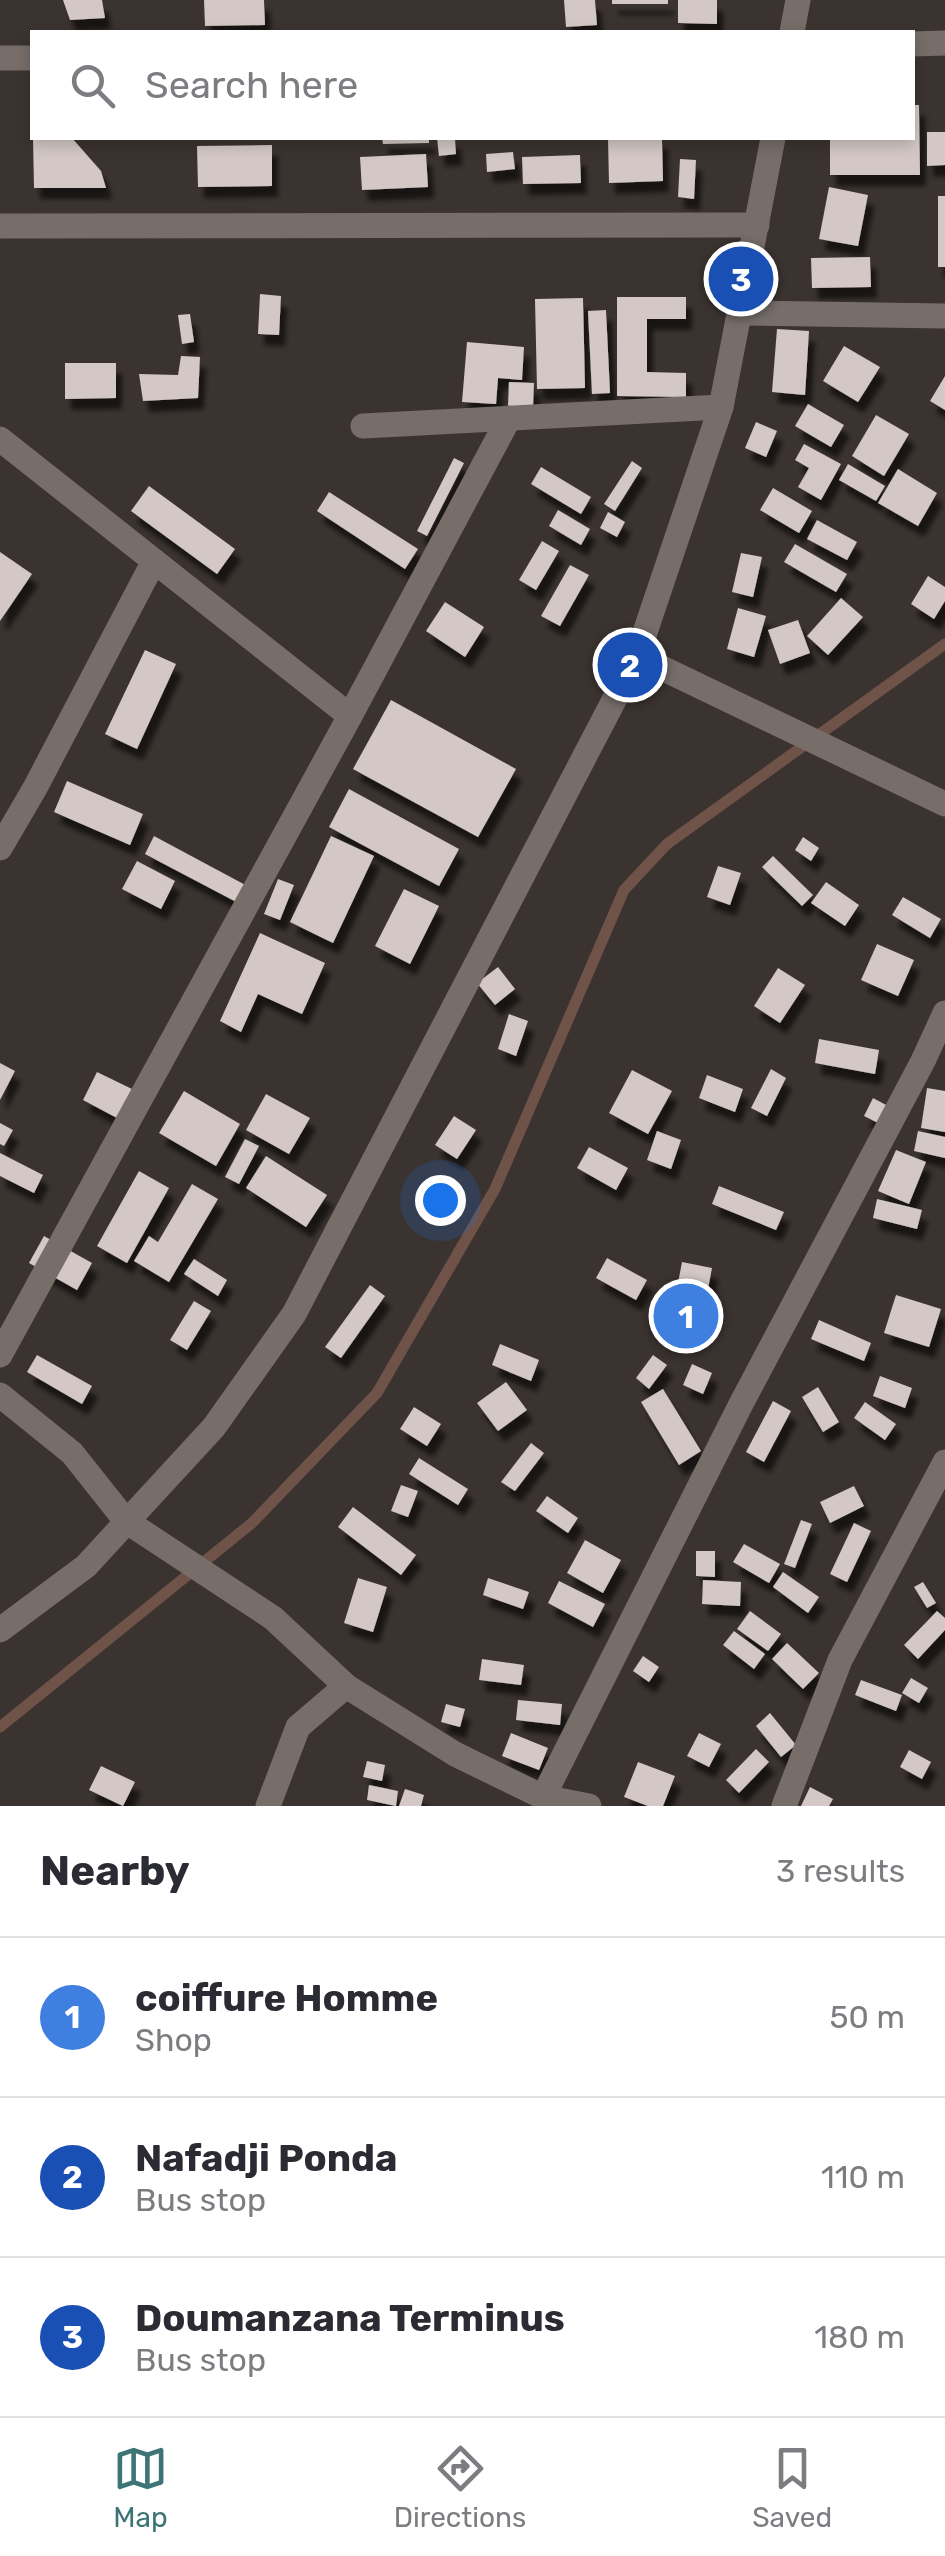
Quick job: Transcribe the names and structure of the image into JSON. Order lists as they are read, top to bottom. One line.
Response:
{"page":{"search":"Search here","pins":["3","2","1"],"heading":["Nearby","3 results"],"list":[{"mark":"1","name":"coiffure Homme","note":"Shop","value":"50 m"},{"mark":"2","name":"Nafadji Ponda","note":"Bus stop","value":"110 m"},{"mark":"3","name":"Doumanzana Terminus","note":"Bus stop","value":"180 m"}],"nav":["Map","Directions","Saved"]}}
